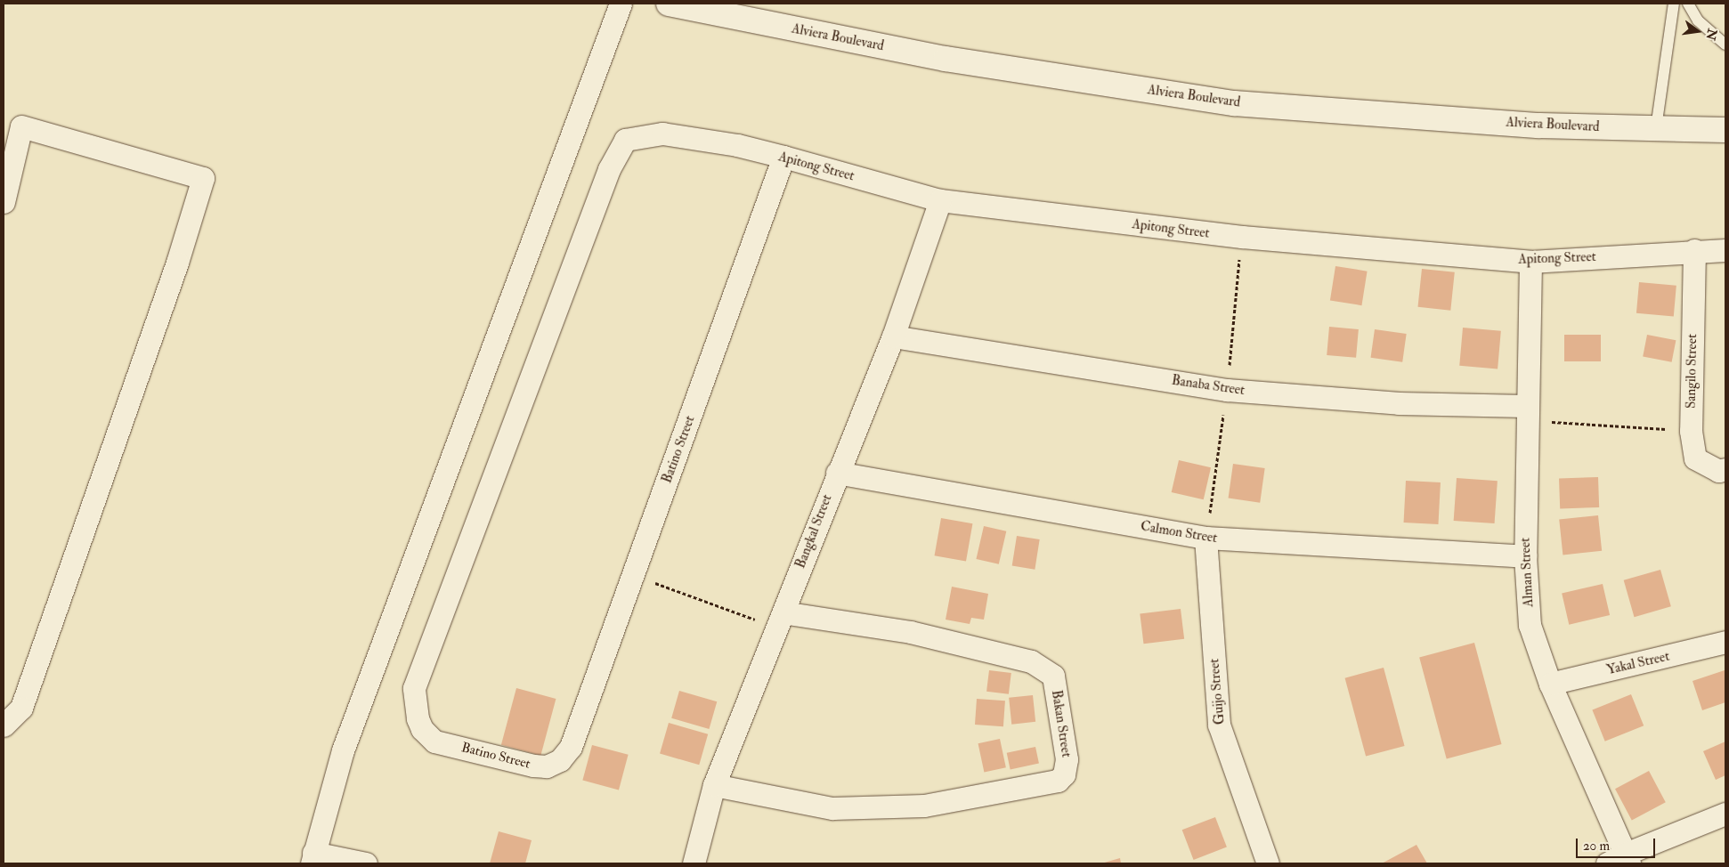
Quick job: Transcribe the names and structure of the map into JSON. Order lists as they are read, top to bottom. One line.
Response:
{"streets":{"street":["Alviera Boulevard","Apitong Street","Sangilo Street","Banaba Street","Batino Street","Bangkal Street","Calmon Street","Alman Street","Yakal Street","Guijo Street","Bakan Street"]},"crossings":[["Apitong Street","Sangilo Street"],["Apitong Street","Batino Street"],["Apitong Street","Bangkal Street"],["Apitong Street","Alman Street"],["Banaba Street","Bangkal Street"],["Banaba Street","Alman Street"],["Bangkal Street","Calmon Street"],["Bangkal Street","Bakan Street"],["Calmon Street","Alman Street"],["Calmon Street","Guijo Street"],["Alman Street","Yakal Street"]],"scale_bar":"20 m","north":"right"}
